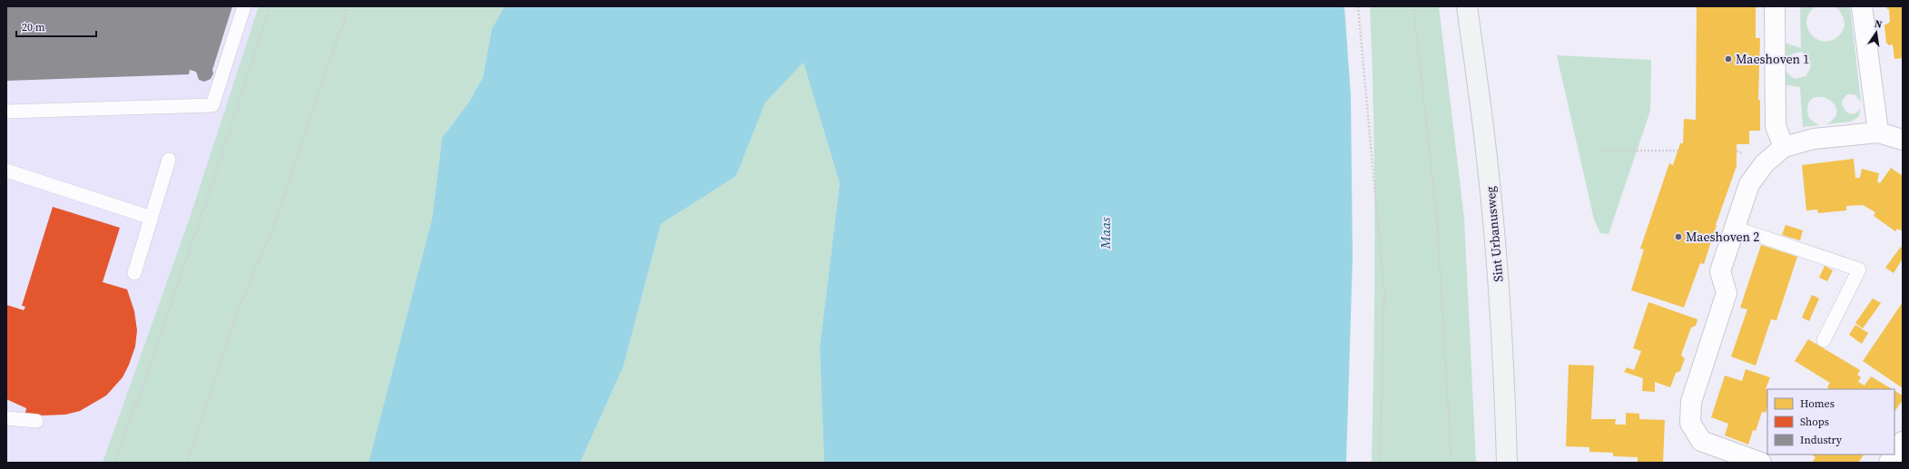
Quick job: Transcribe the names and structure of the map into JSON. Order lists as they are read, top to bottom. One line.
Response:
{"streets":{"street":["Sint Urbanusweg"]},"water":["Maas"],"places":["Maeshoven 1","Maeshoven 2"],"legend":["Homes","Shops","Industry"],"scale_bar":"20 m","north":"top"}
